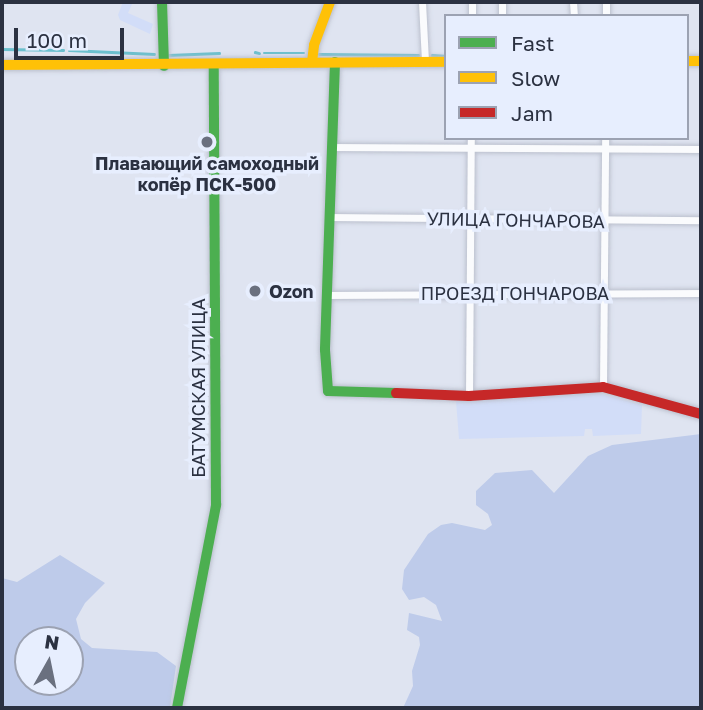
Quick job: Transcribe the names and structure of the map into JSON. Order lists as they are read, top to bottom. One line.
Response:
{"streets":{"street":["УЛИЦА ГОНЧАРОВА","ПРОЕЗД ГОНЧАРОВА","БАТУМСКАЯ УЛИЦА"]},"places":["Плавающий самоходный копёр ПСК-500","Ozon"],"legend":["Fast","Slow","Jam"],"scale_bar":"100 m","north":"top"}
